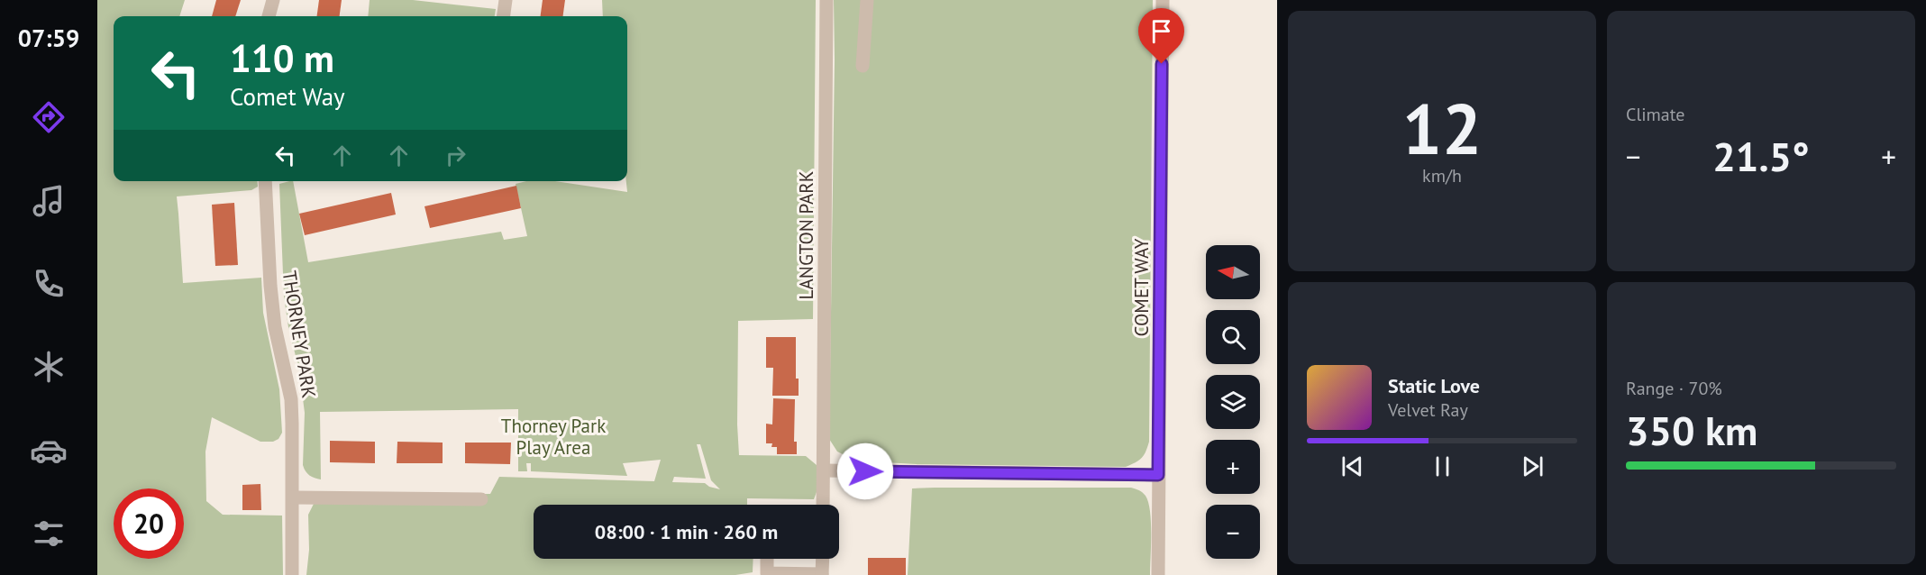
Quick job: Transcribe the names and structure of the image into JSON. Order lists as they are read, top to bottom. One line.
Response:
{"streets":{"street":["LANGTON PARK","COMET WAY","THORNEY PARK"]},"parks":["Thorney Park Play Area"],"north":"left","page":{"tabs":"07:59","tile":[["12","km/h"],"Climate",["Range · 70%","350 km"]],"turn":["110 m","Comet Way"],"heat":["−","21.5°","+"],"map_buttons":["+","−"],"song":["Static Love","Velvet Ray"],"limit":"20","trip":"08:00 · 1 min · 260 m"}}
